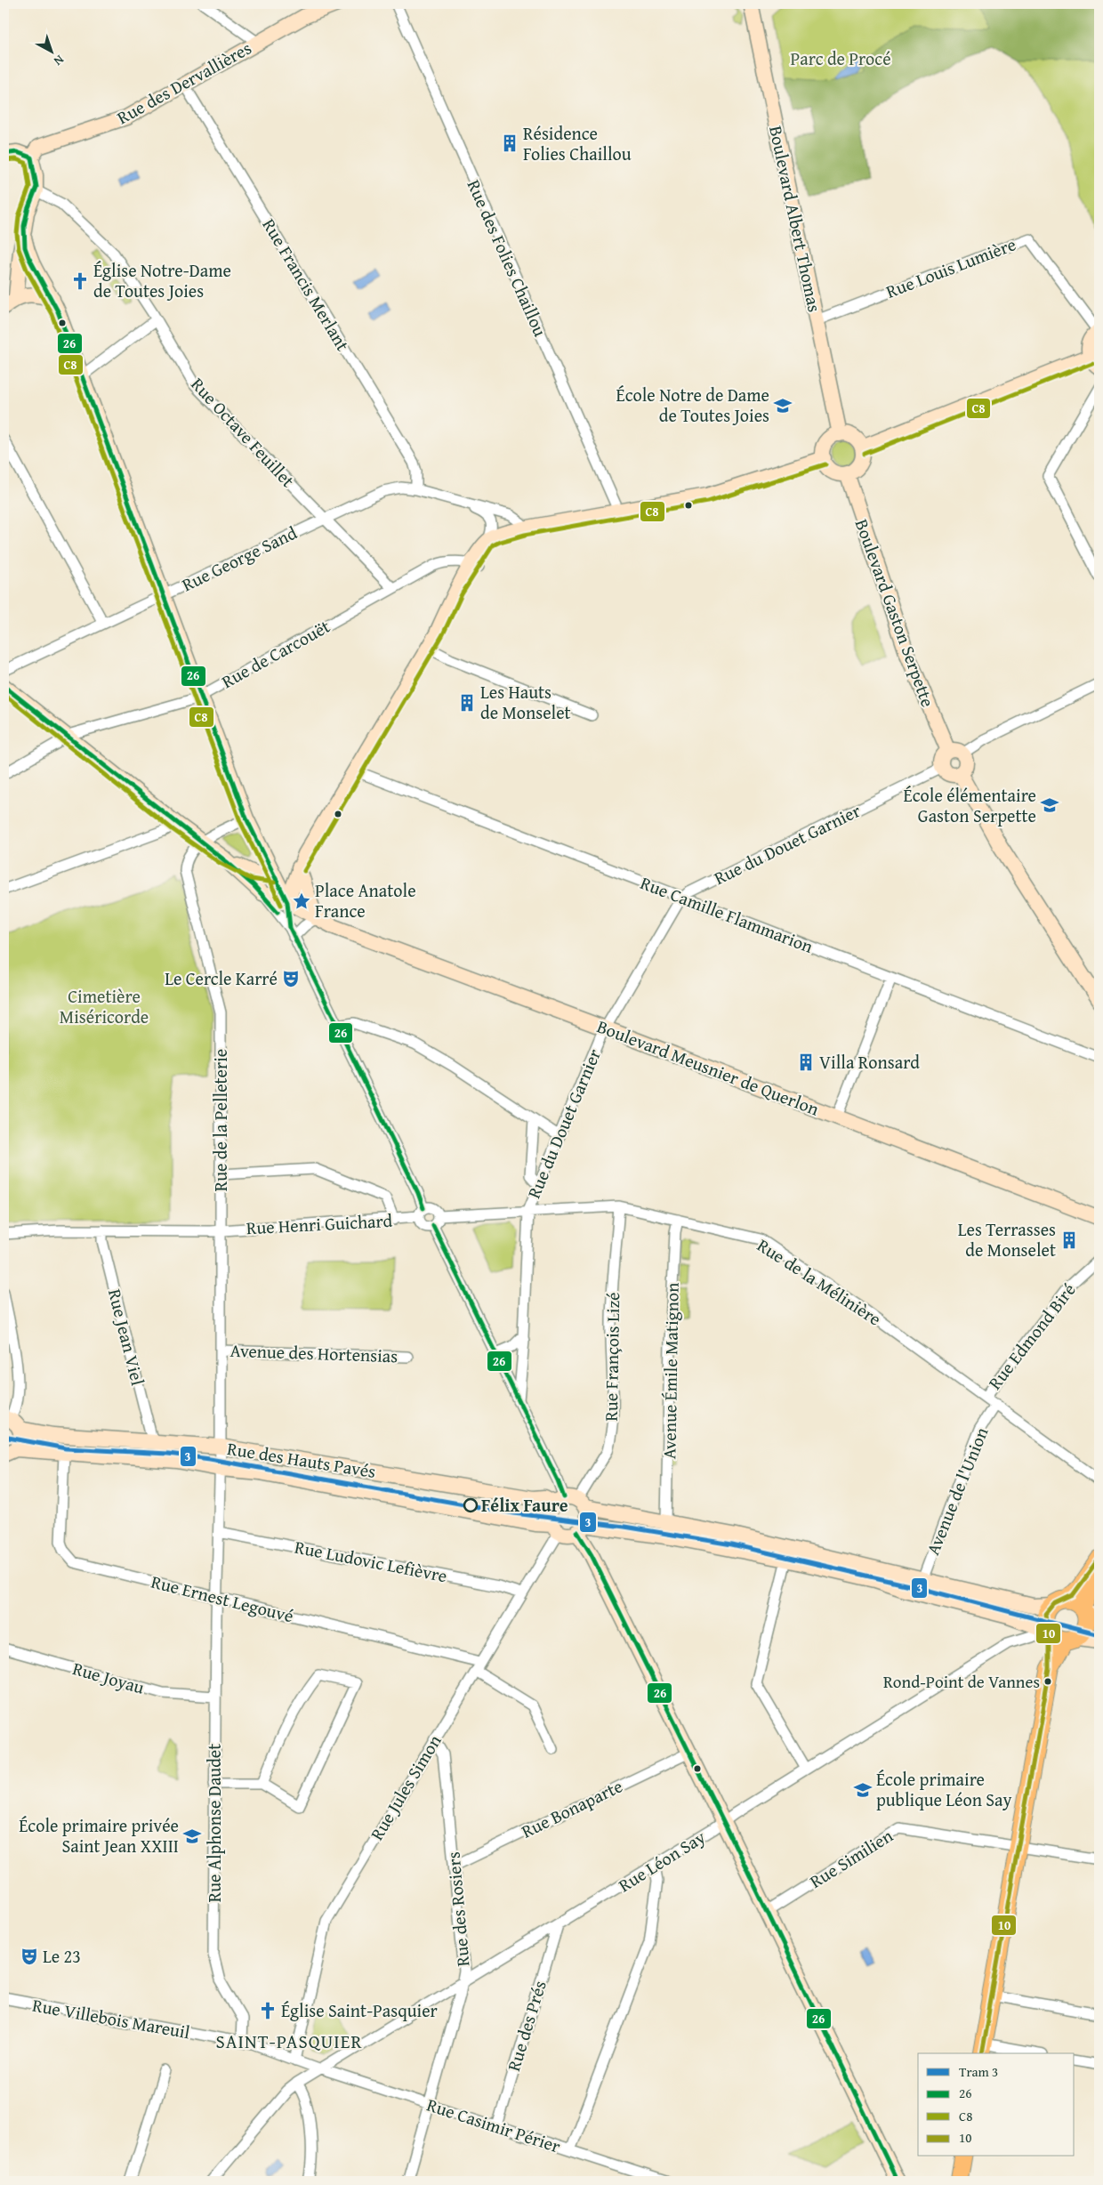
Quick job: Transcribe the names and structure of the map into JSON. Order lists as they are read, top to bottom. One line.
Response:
{"streets":{"main road":["Rue des Dervallières","Boulevard Albert Thomas","Boulevard Gaston Serpette","Boulevard Meusnier de Querlon","Rue des Hauts Pavés"],"street":["Rue des Folies Chaillou","Rue Louis Lumière","Rue Francis Merlant","Rue Octave Feuillet","Rue George Sand","Rue de Carcouët","Rue du Douet Garnier","Rue Camille Flammarion","Rue de la Pelleterie","Rue Henri Guichard","Rue de la Mélinière","Rue Edmond Biré","Rue Jean Viel","Avenue des Hortensias","Rue François Lizé","Avenue Émile Matignon","Avenue de l'Union","Rue Ludovic Lefièvre","Rue Ernest Legouvé","Rue Joyau","Rue Jules Simon","Rue Bonaparte","Rue Alphonse Daudet","Rue Similien","Rue Léon Say","Rue des Rosiers","Rue Villebois Mareuil","Rue des Prés","Rue Casimir Périer"]},"crossings":[["Rue des Dervallières","Rue Francis Merlant"],["Boulevard Albert Thomas","Rue Louis Lumière"],["Boulevard Albert Thomas","Boulevard Gaston Serpette"],["Rue Francis Merlant","Rue George Sand"],["Rue Octave Feuillet","Rue George Sand"],["Rue Octave Feuillet","Rue de Carcouët"],["Boulevard Gaston Serpette","Rue du Douet Garnier"],["Rue du Douet Garnier","Rue Camille Flammarion"],["Rue du Douet Garnier","Boulevard Meusnier de Querlon"],["Rue du Douet Garnier","Rue de la Mélinière"],["Rue de la Pelleterie","Rue Henri Guichard"],["Rue de la Pelleterie","Avenue des Hortensias"],["Rue de la Pelleterie","Rue des Hauts Pavés"],["Rue de la Pelleterie","Rue Ludovic Lefièvre"],["Rue de la Pelleterie","Rue Alphonse Daudet"],["Rue Henri Guichard","Rue de la Mélinière"],["Rue Henri Guichard","Rue Jean Viel"],["Rue de la Mélinière","Rue Edmond Biré"],["Rue de la Mélinière","Rue François Lizé"],["Rue de la Mélinière","Avenue Émile Matignon"],["Rue de la Mélinière","Avenue de l'Union"],["Rue Jean Viel","Rue des Hauts Pavés"],["Rue François Lizé","Rue des Hauts Pavés"],["Rue François Lizé","Rue Jules Simon"],["Avenue Émile Matignon","Rue des Hauts Pavés"],["Rue des Hauts Pavés","Avenue de l'Union"],["Rue des Hauts Pavés","Rue Ernest Legouvé"],["Rue des Hauts Pavés","Rue Jules Simon"],["Rue des Hauts Pavés","Rue Léon Say"],["Rue Ludovic Lefièvre","Rue Jules Simon"],["Rue Ludovic Lefièvre","Rue Alphonse Daudet"],["Rue Ernest Legouvé","Rue Jules Simon"],["Rue Ernest Legouvé","Rue Alphonse Daudet"],["Rue Joyau","Rue Alphonse Daudet"],["Rue Jules Simon","Rue des Rosiers"],["Rue Jules Simon","Rue Villebois Mareuil"],["Rue Bonaparte","Rue des Rosiers"],["Rue Alphonse Daudet","Rue Villebois Mareuil"],["Rue Léon Say","Rue des Rosiers"],["Rue Léon Say","Rue Villebois Mareuil"],["Rue Léon Say","Rue des Prés"],["Rue Léon Say","Rue Casimir Périer"],["Rue des Rosiers","Rue Casimir Périer"],["Rue Villebois Mareuil","Rue Casimir Périer"],["Rue des Prés","Rue Casimir Périer"]],"districts":["SAINT-PASQUIER"],"parks":["Parc de Procé","Cimetière Miséricorde"],"places":{"building":["Résidence Folies Chaillou","Les Hauts de Monselet","Villa Ronsard","Les Terrasses de Monselet"],"church":["Église Notre-Dame de Toutes Joies","Église Saint-Pasquier"],"school or university":["École Notre de Dame de Toutes Joies","École élémentaire Gaston Serpette","École primaire publique Léon Say","École primaire privée Saint Jean XXIII"],"place":["Place Anatole France"],"theatre":["Le Cercle Karré","Le 23"],"other":["Félix Faure","Rond-Point de Vannes"]},"lines":["transit line 26","transit line C8","tram line 3","transit line 10"],"legend":["Tram 3","26","C8","10"],"north":"bottom right"}
